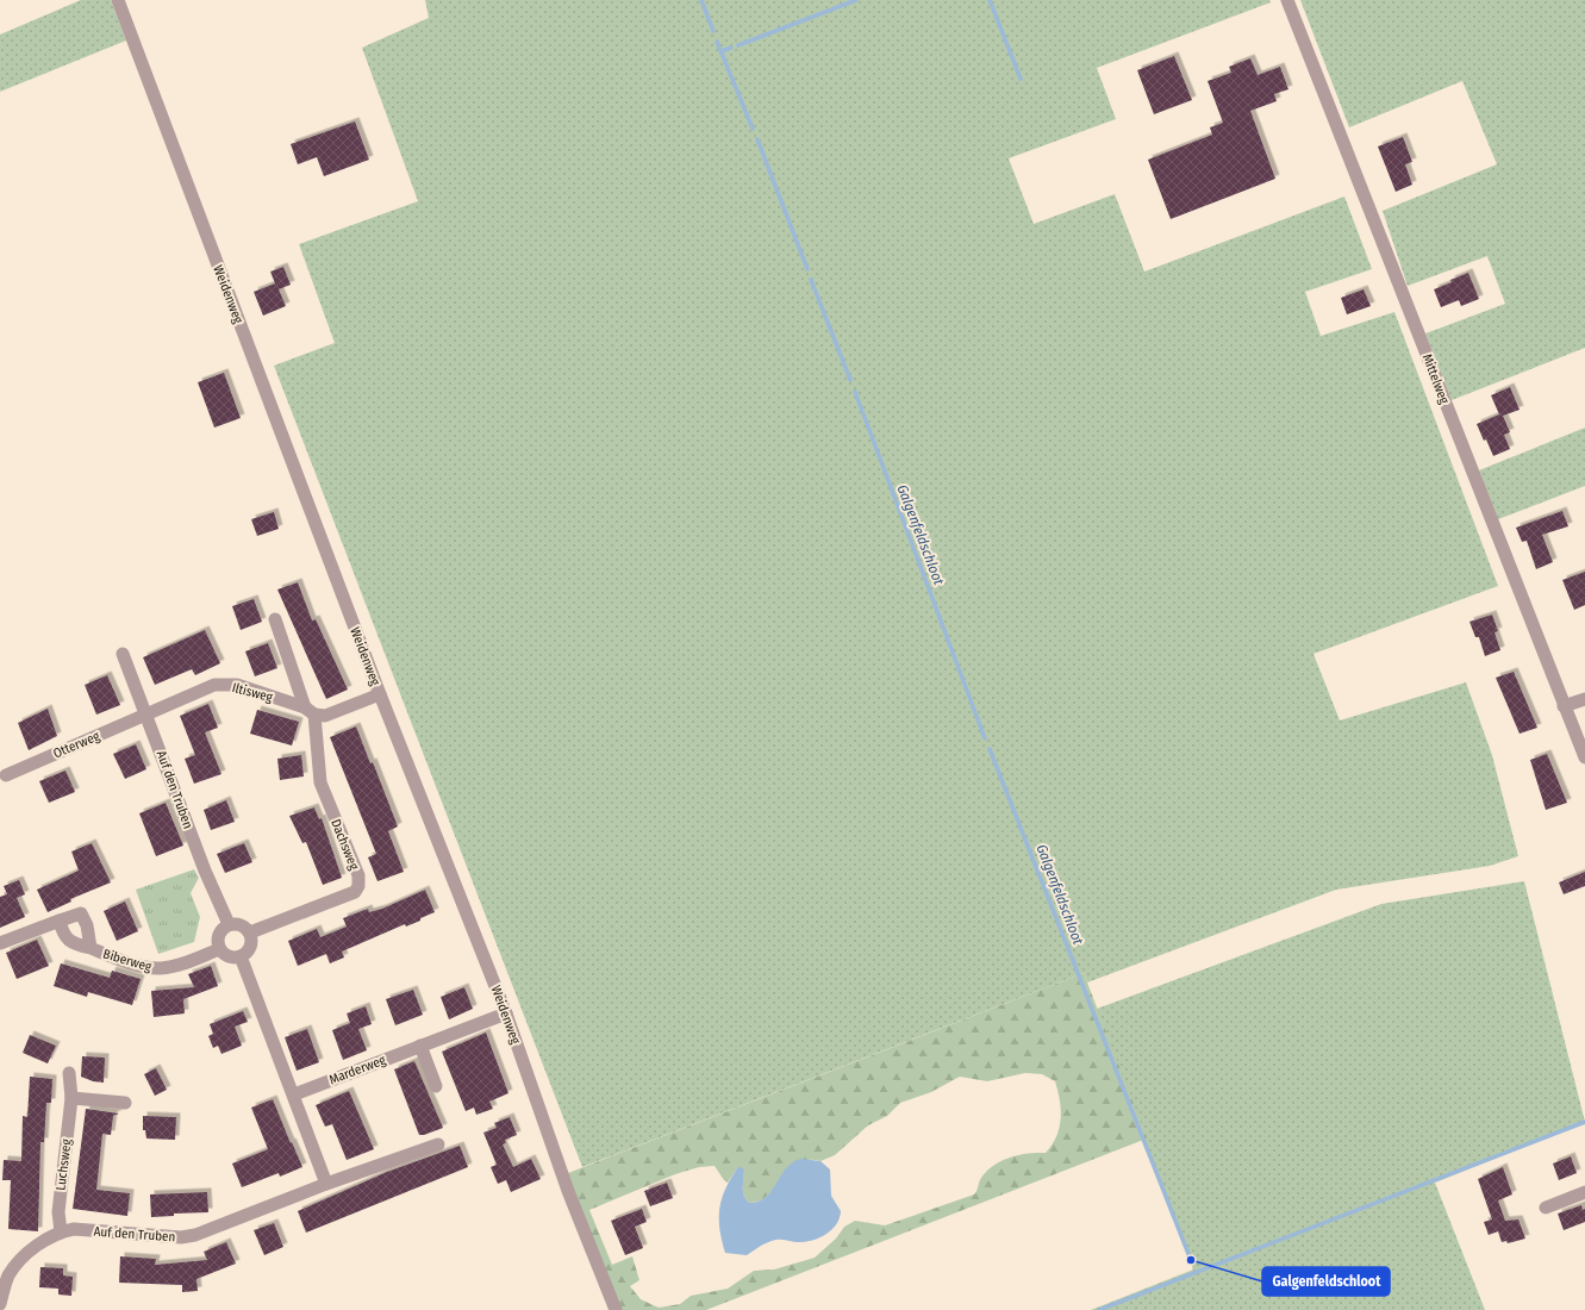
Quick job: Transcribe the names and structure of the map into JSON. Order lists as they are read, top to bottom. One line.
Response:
{"streets":{"street":["Weidenweg","Mittelweg","Iltisweg","Otterweg","Auf den Truben","Dachsweg","Biberweg","Marderweg","Luchsweg"]},"crossings":[["Weidenweg","Iltisweg"],["Weidenweg","Marderweg"],["Iltisweg","Otterweg"],["Iltisweg","Auf den Truben"],["Iltisweg","Dachsweg"],["Otterweg","Auf den Truben"],["Auf den Truben","Dachsweg"],["Auf den Truben","Biberweg"],["Auf den Truben","Luchsweg"],["Dachsweg","Biberweg"]],"water":["Galgenfeldschloot"],"places":["Galgenfeldschloot"]}
